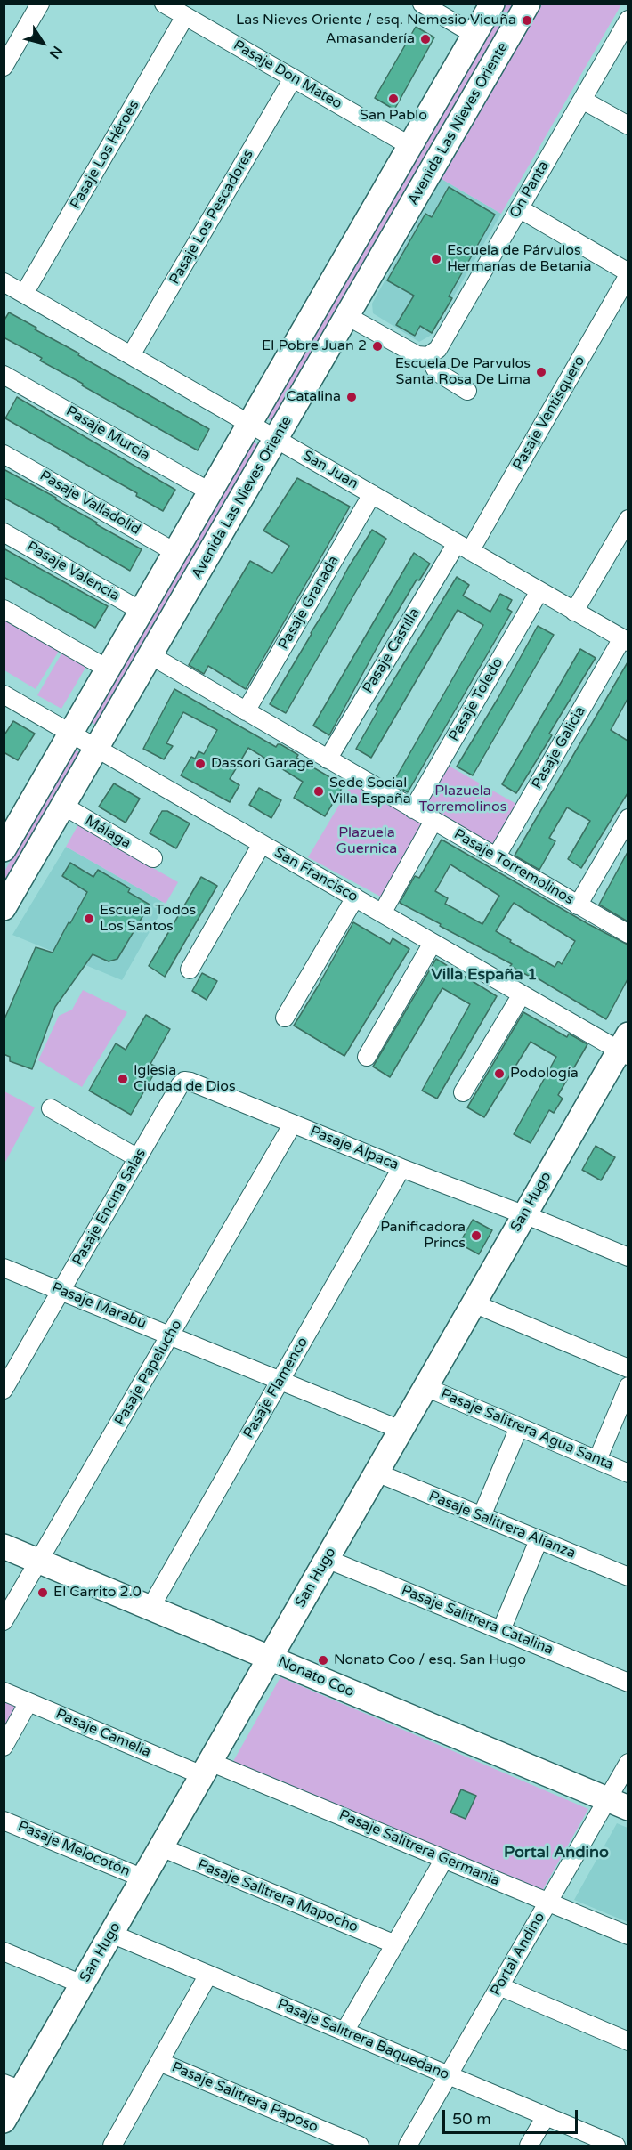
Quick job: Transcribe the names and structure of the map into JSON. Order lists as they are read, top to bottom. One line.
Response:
{"streets":{"street":["Pasaje Don Mateo","Avenida Las Nieves Oriente","Pasaje Los Héroes","On Panta","Pasaje Los Pescadores","Pasaje Ventisquero","Pasaje Murcia","San Juan","Pasaje Valladolid","Pasaje Valencia","Pasaje Granada","Pasaje Castilla","Pasaje Toledo","Pasaje Galicia","Málaga","Pasaje Torremolinos","San Francisco","Pasaje Alpaca","San Hugo","Pasaje Encina Salas","Pasaje Marabú","Pasaje Papelucho","Pasaje Flamenco","Pasaje Salitrera Agua Santa","Pasaje Salitrera Alianza","Pasaje Salitrera Catalina","Nonato Coo","Pasaje Camelia","Pasaje Salitrera Germania","Pasaje Melocotón","Pasaje Salitrera Mapocho","Portal Andino","Pasaje Salitrera Baquedano","Pasaje Salitrera Paposo"]},"crossings":[["Pasaje Don Mateo","Avenida Las Nieves Oriente"],["Pasaje Don Mateo","Pasaje Los Héroes"],["Pasaje Don Mateo","Pasaje Los Pescadores"],["Avenida Las Nieves Oriente","Pasaje Murcia"],["Avenida Las Nieves Oriente","San Juan"],["Avenida Las Nieves Oriente","Pasaje Valladolid"],["Avenida Las Nieves Oriente","Pasaje Valencia"],["Avenida Las Nieves Oriente","Málaga"],["Avenida Las Nieves Oriente","Pasaje Torremolinos"],["Avenida Las Nieves Oriente","San Francisco"],["Pasaje Los Héroes","San Juan"],["Pasaje Los Pescadores","San Juan"],["Pasaje Ventisquero","San Juan"],["Pasaje Ventisquero","Pasaje Castilla"],["San Juan","Pasaje Granada"],["San Juan","Pasaje Castilla"],["San Juan","Pasaje Toledo"],["San Juan","Pasaje Galicia"],["Pasaje Granada","Pasaje Torremolinos"],["Pasaje Castilla","Pasaje Torremolinos"],["Pasaje Toledo","Pasaje Torremolinos"],["Pasaje Galicia","Pasaje Torremolinos"],["San Francisco","San Hugo"],["Pasaje Alpaca","San Hugo"],["Pasaje Alpaca","Pasaje Encina Salas"],["Pasaje Alpaca","Pasaje Papelucho"],["Pasaje Alpaca","Pasaje Flamenco"],["San Hugo","Pasaje Marabú"],["San Hugo","Pasaje Salitrera Agua Santa"],["San Hugo","Pasaje Salitrera Alianza"],["San Hugo","Pasaje Salitrera Catalina"],["San Hugo","Nonato Coo"],["San Hugo","Pasaje Camelia"],["San Hugo","Pasaje Salitrera Germania"],["San Hugo","Pasaje Melocotón"],["San Hugo","Pasaje Salitrera Mapocho"],["San Hugo","Pasaje Salitrera Baquedano"],["Pasaje Encina Salas","Pasaje Marabú"],["Pasaje Marabú","Pasaje Papelucho"],["Pasaje Marabú","Pasaje Flamenco"],["Pasaje Papelucho","Nonato Coo"],["Pasaje Flamenco","Nonato Coo"],["Nonato Coo","Portal Andino"],["Pasaje Camelia","Pasaje Salitrera Germania"],["Pasaje Salitrera Germania","Portal Andino"],["Portal Andino","Pasaje Salitrera Baquedano"]],"districts":["Villa España 1","Portal Andino"],"parks":["Plazuela Torremolinos","Plazuela Guernica"],"places":["Las Nieves Oriente / esq. Nemesio Vicuña","Amasandería","San Pablo","Escuela de Párvulos Hermanas de Betania","El Pobre Juan 2","Escuela De Parvulos Santa Rosa De Lima","Catalina","Dassori Garage","Sede Social Villa España","Escuela Todos Los Santos","Podología","Iglesia Ciudad de Dios","Panificadora Princs","El Carrito 2.0","Nonato Coo / esq. San Hugo"],"scale_bar":"50 m","north":"bottom right"}
